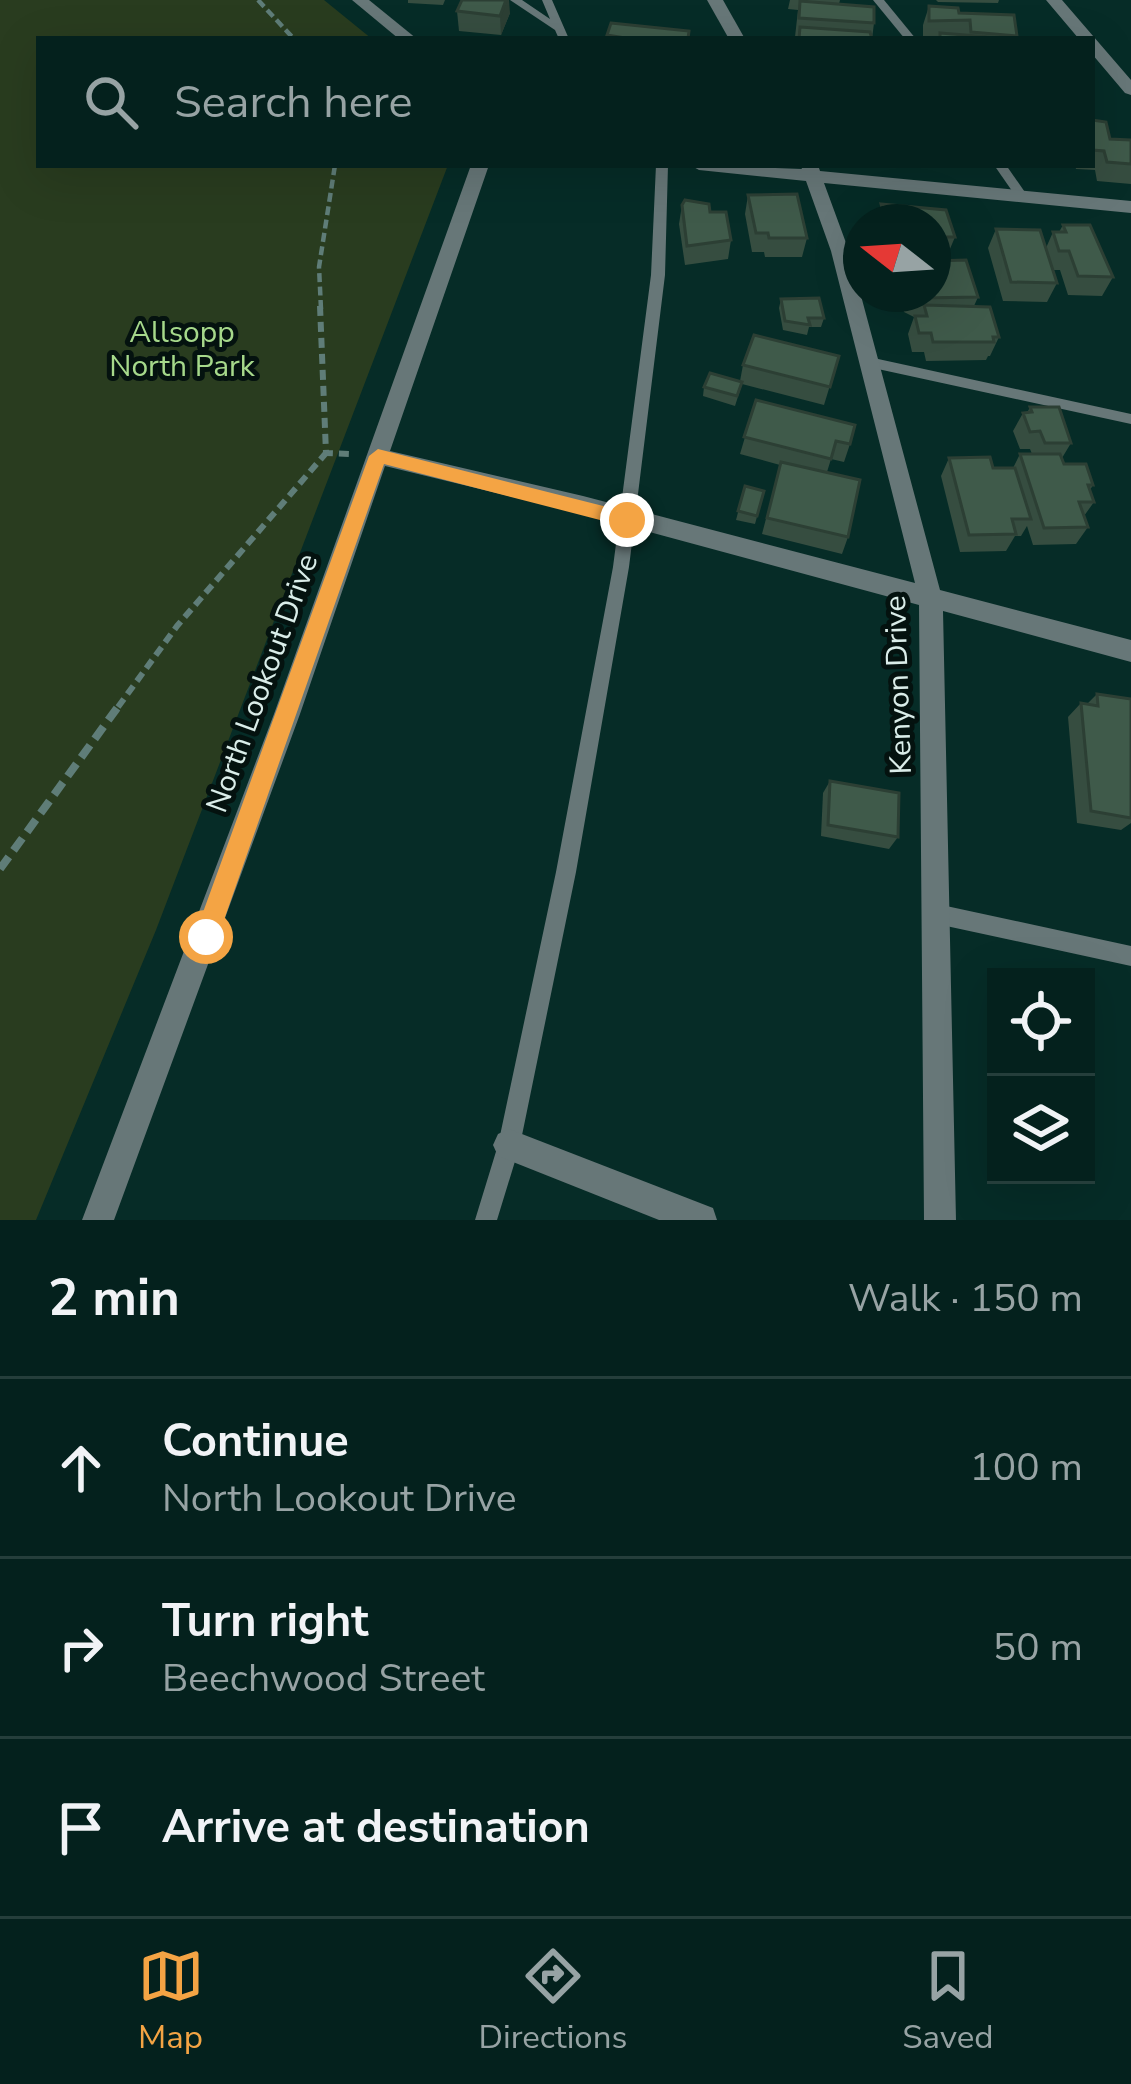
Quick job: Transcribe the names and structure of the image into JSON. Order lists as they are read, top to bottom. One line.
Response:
{"streets":{"street":["North Lookout Drive","Kenyon Drive"]},"parks":["Allsopp North Park"],"north":"left","page":{"search":"Search here","heading":["2 min","Walk · 150 m"],"list":[["Continue","North Lookout Drive","100 m"],["Turn right","Beechwood Street","50 m"],"Arrive at destination"],"nav":["Map","Directions","Saved"]}}
